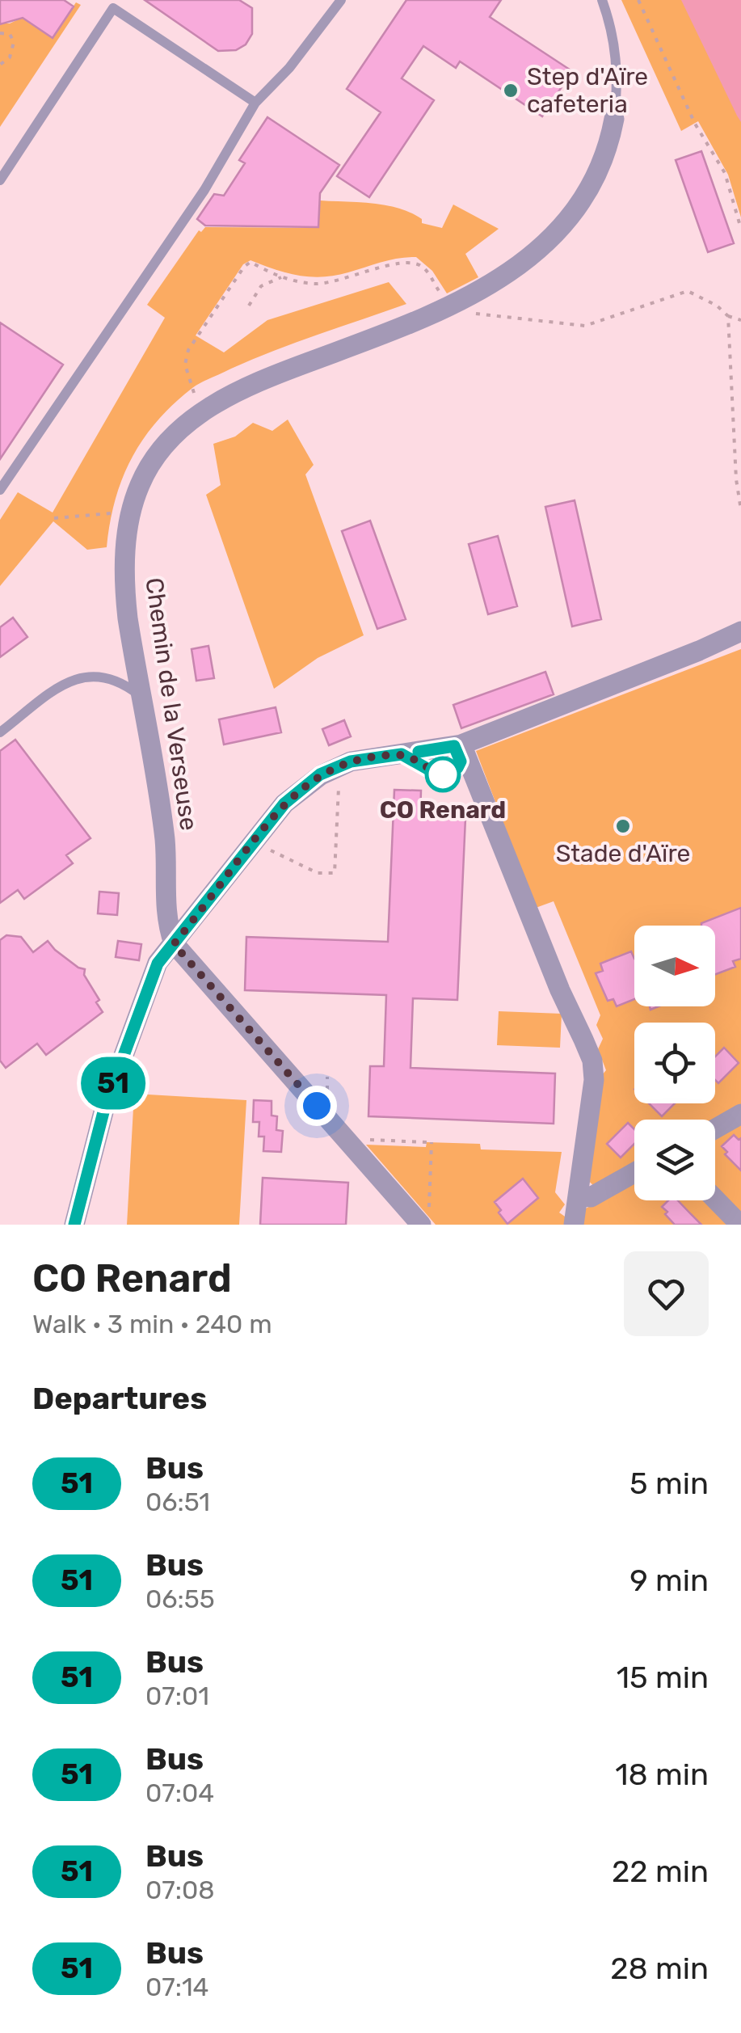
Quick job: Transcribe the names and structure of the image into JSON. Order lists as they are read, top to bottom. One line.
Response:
{"streets":{"street":["Chemin de la Verseuse"]},"places":["Step d'Aïre cafeteria","CO Renard","Stade d'Aïre"],"lines":["bus line 51"],"north":"right","page":{"on_map":"51","heading":[["CO Renard","Walk · 3 min · 240 m"],"Departures"],"list":[{"mark":"51","name":"Bus","note":"06:51","value":"5 min"},{"mark":"51","name":"Bus","note":"06:55","value":"9 min"},{"mark":"51","name":"Bus","note":"07:01","value":"15 min"},{"mark":"51","name":"Bus","note":"07:04","value":"18 min"},{"mark":"51","name":"Bus","note":"07:08","value":"22 min"},{"mark":"51","name":"Bus","note":"07:14","value":"28 min"}]}}
